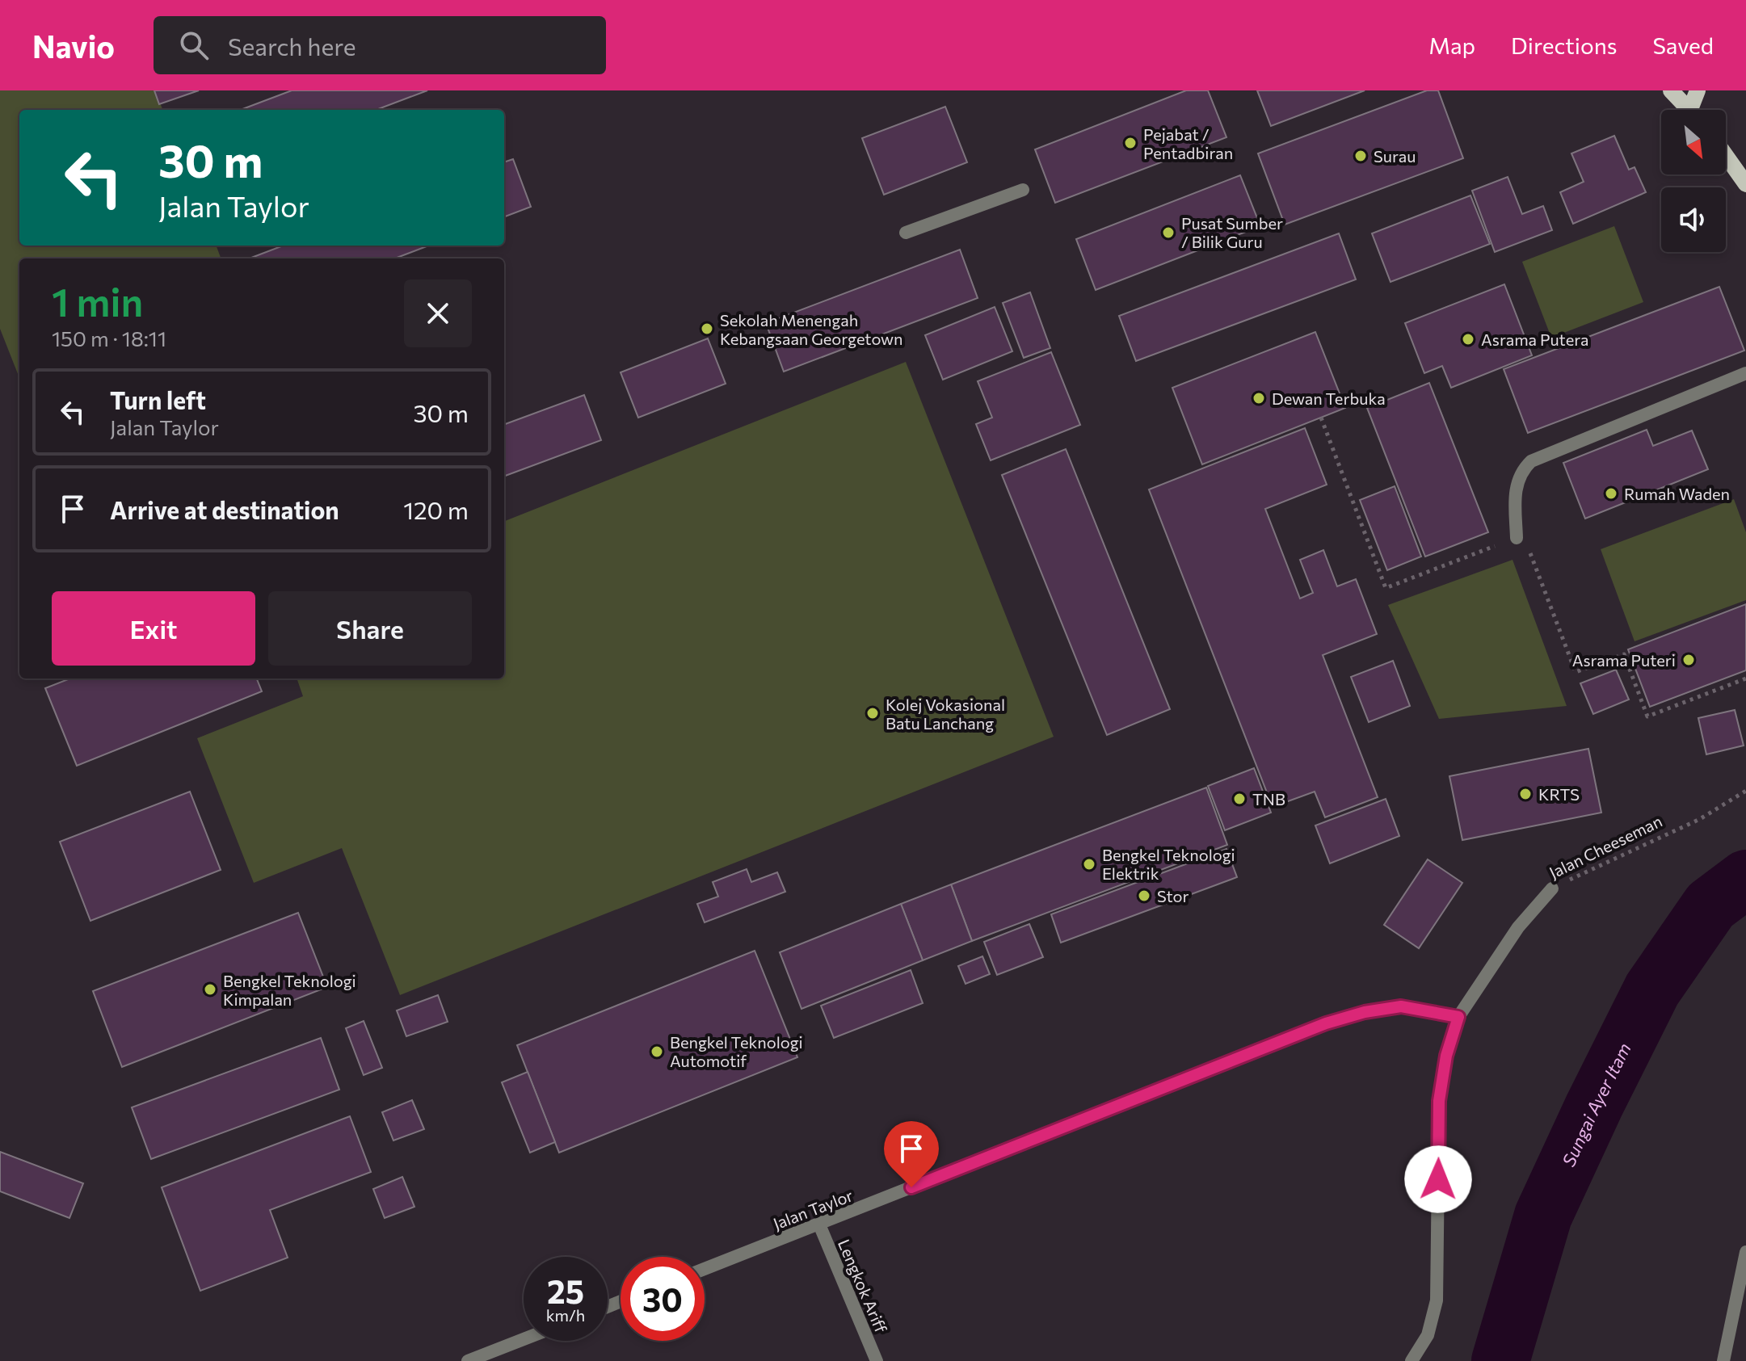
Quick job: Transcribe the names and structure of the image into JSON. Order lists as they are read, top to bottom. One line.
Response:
{"streets":{"street":["Jalan Cheeseman","Jalan Taylor","Lengkok Ariff"]},"crossings":[["Jalan Cheeseman","Jalan Taylor"],["Jalan Taylor","Lengkok Ariff"]],"water":["Sungai Ayer Itam"],"places":["Pejabat / Pentadbiran","Surau","Pusat Sumber / Bilik Guru","Sekolah Menengah Kebangsaan Georgetown","Asrama Putera","Dewan Terbuka","Rumah Waden","Asrama Puteri","Kolej Vokasional Batu Lanchang","KRTS","TNB","Bengkel Teknologi Elektrik","Stor","Bengkel Teknologi Kimpalan","Bengkel Teknologi Automotif"],"north":"bottom right","page":{"header":"Navio","search":"Search here","nav":["Map","Directions","Saved"],"turn":["30 m","Jalan Taylor"],"heading":["1 min","150 m · 18:11"],"list":[{"name":"Turn left","note":"Jalan Taylor","value":"30 m"},{"name":"Arrive at destination","value":"120 m"}],"buttons":["Exit","Share"],"speed":"25 km/h","limit":"30"}}
